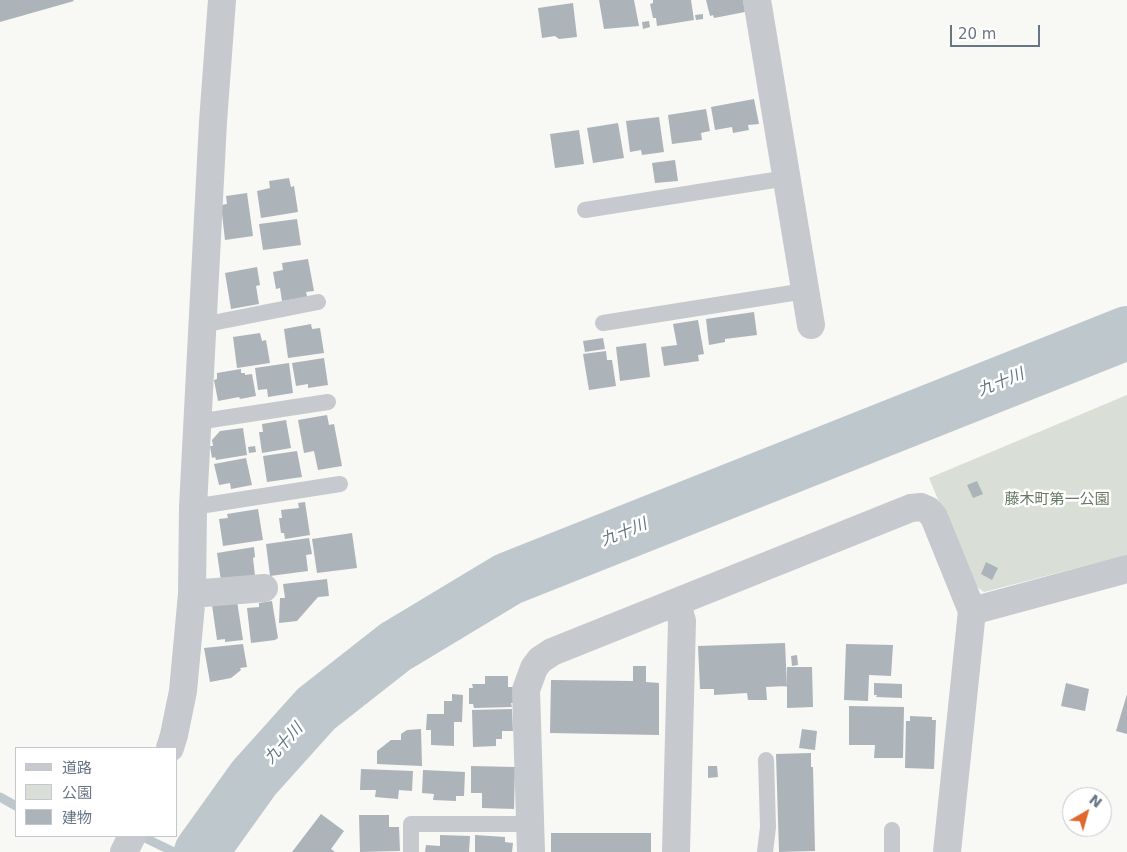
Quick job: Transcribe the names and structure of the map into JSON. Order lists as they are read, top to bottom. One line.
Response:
{"water":["九十川"],"parks":["藤木町第一公園"],"legend":["道路","公園","建物"],"scale_bar":"20 m","north":"top right"}
